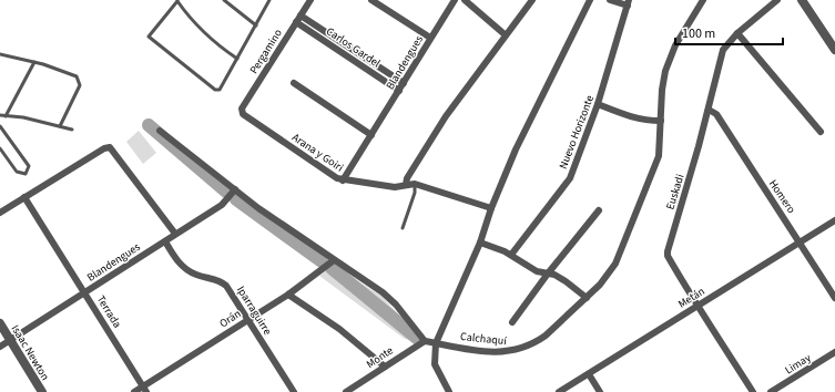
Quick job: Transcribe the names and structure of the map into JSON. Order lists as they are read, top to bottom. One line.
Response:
{"streets":{"street":["Carlos Gardel","Pergamino","Blandengues","Nuevo Horizonte","Arana y Goiri","Euskadi","Homero","Metán","Iparraguirre","Terrada","Orán","Calchaquí","Isaac Newton","Monte","Limay"]},"crossings":[["Carlos Gardel","Pergamino"],["Carlos Gardel","Blandengues"],["Pergamino","Arana y Goiri"],["Blandengues","Arana y Goiri"],["Blandengues","Iparraguirre"],["Blandengues","Terrada"],["Blandengues","Isaac Newton"],["Euskadi","Homero"],["Euskadi","Metán"],["Homero","Metán"],["Iparraguirre","Orán"],["Terrada","Orán"],["Calchaquí","Monte"]],"scale_bar":"100 m"}
